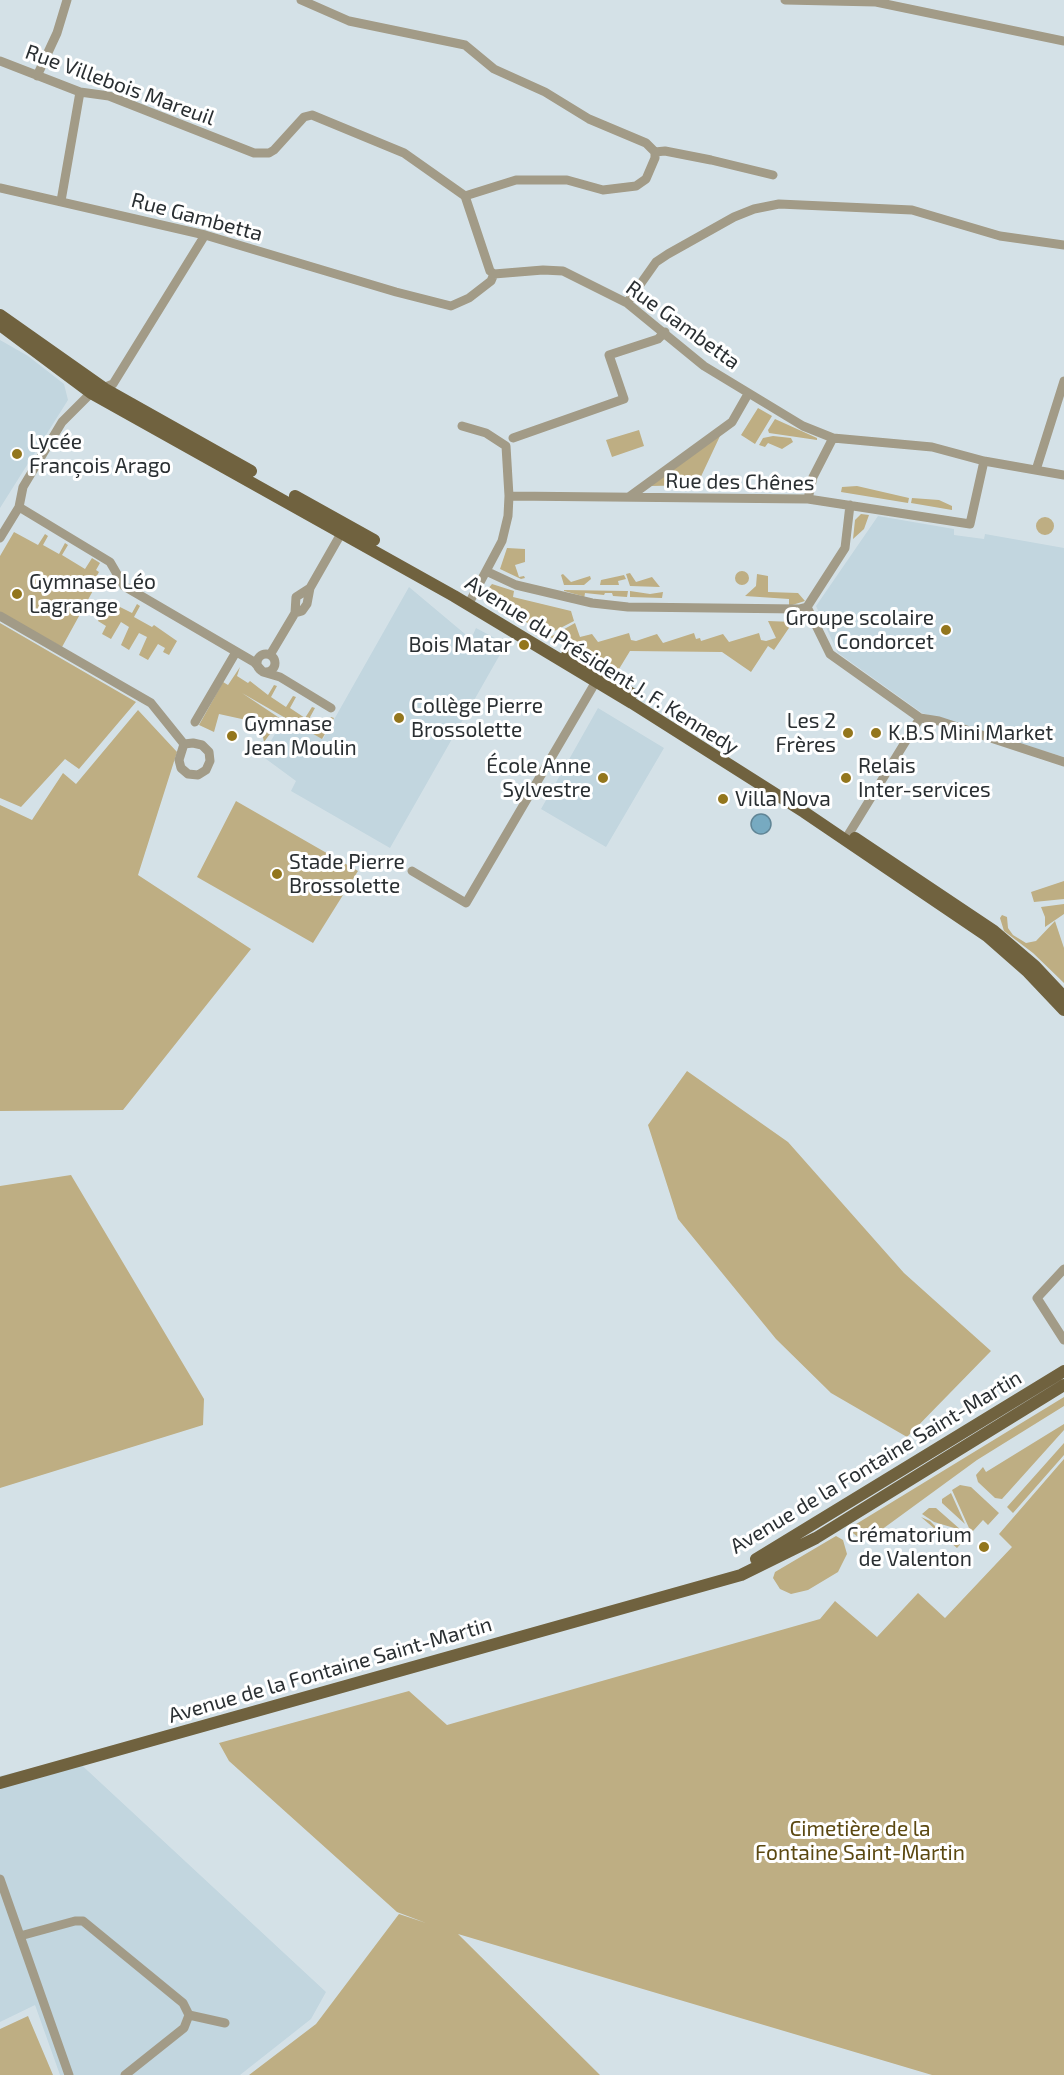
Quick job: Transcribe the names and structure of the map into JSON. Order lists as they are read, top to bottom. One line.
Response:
{"streets":{"main road":["Avenue du Président J. F. Kennedy","Avenue de la Fontaine Saint-Martin"],"street":["Rue Villebois Mareuil","Rue Gambetta","Rue des Chênes"]},"crossings":[["Rue Gambetta","Rue des Chênes"]],"parks":["Cimetière de la Fontaine Saint-Martin"],"places":["Lycée François Arago","Gymnase Léo Lagrange","Groupe scolaire Condorcet","Bois Matar","Collège Pierre Brossolette","Les 2 Frères","K.B.S Mini Market","Gymnase Jean Moulin","École Anne Sylvestre","Relais Inter-services","Villa Nova","Stade Pierre Brossolette","Crématorium de Valenton"]}
